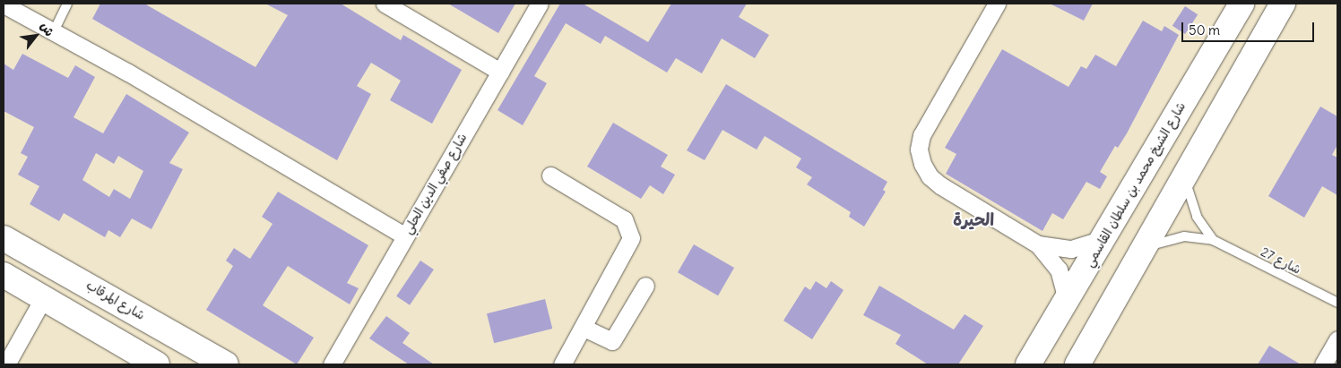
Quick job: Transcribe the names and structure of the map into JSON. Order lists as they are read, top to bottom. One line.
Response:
{"streets":{"main road":["شارع الشيخ محمد بن سلطان القاسمي","شارع المرقاب"],"street":["شارع صفي الدين الحلي"],"lane":["شارع 27"]},"districts":["الحيرة"],"scale_bar":"50 m","north":"top right"}
